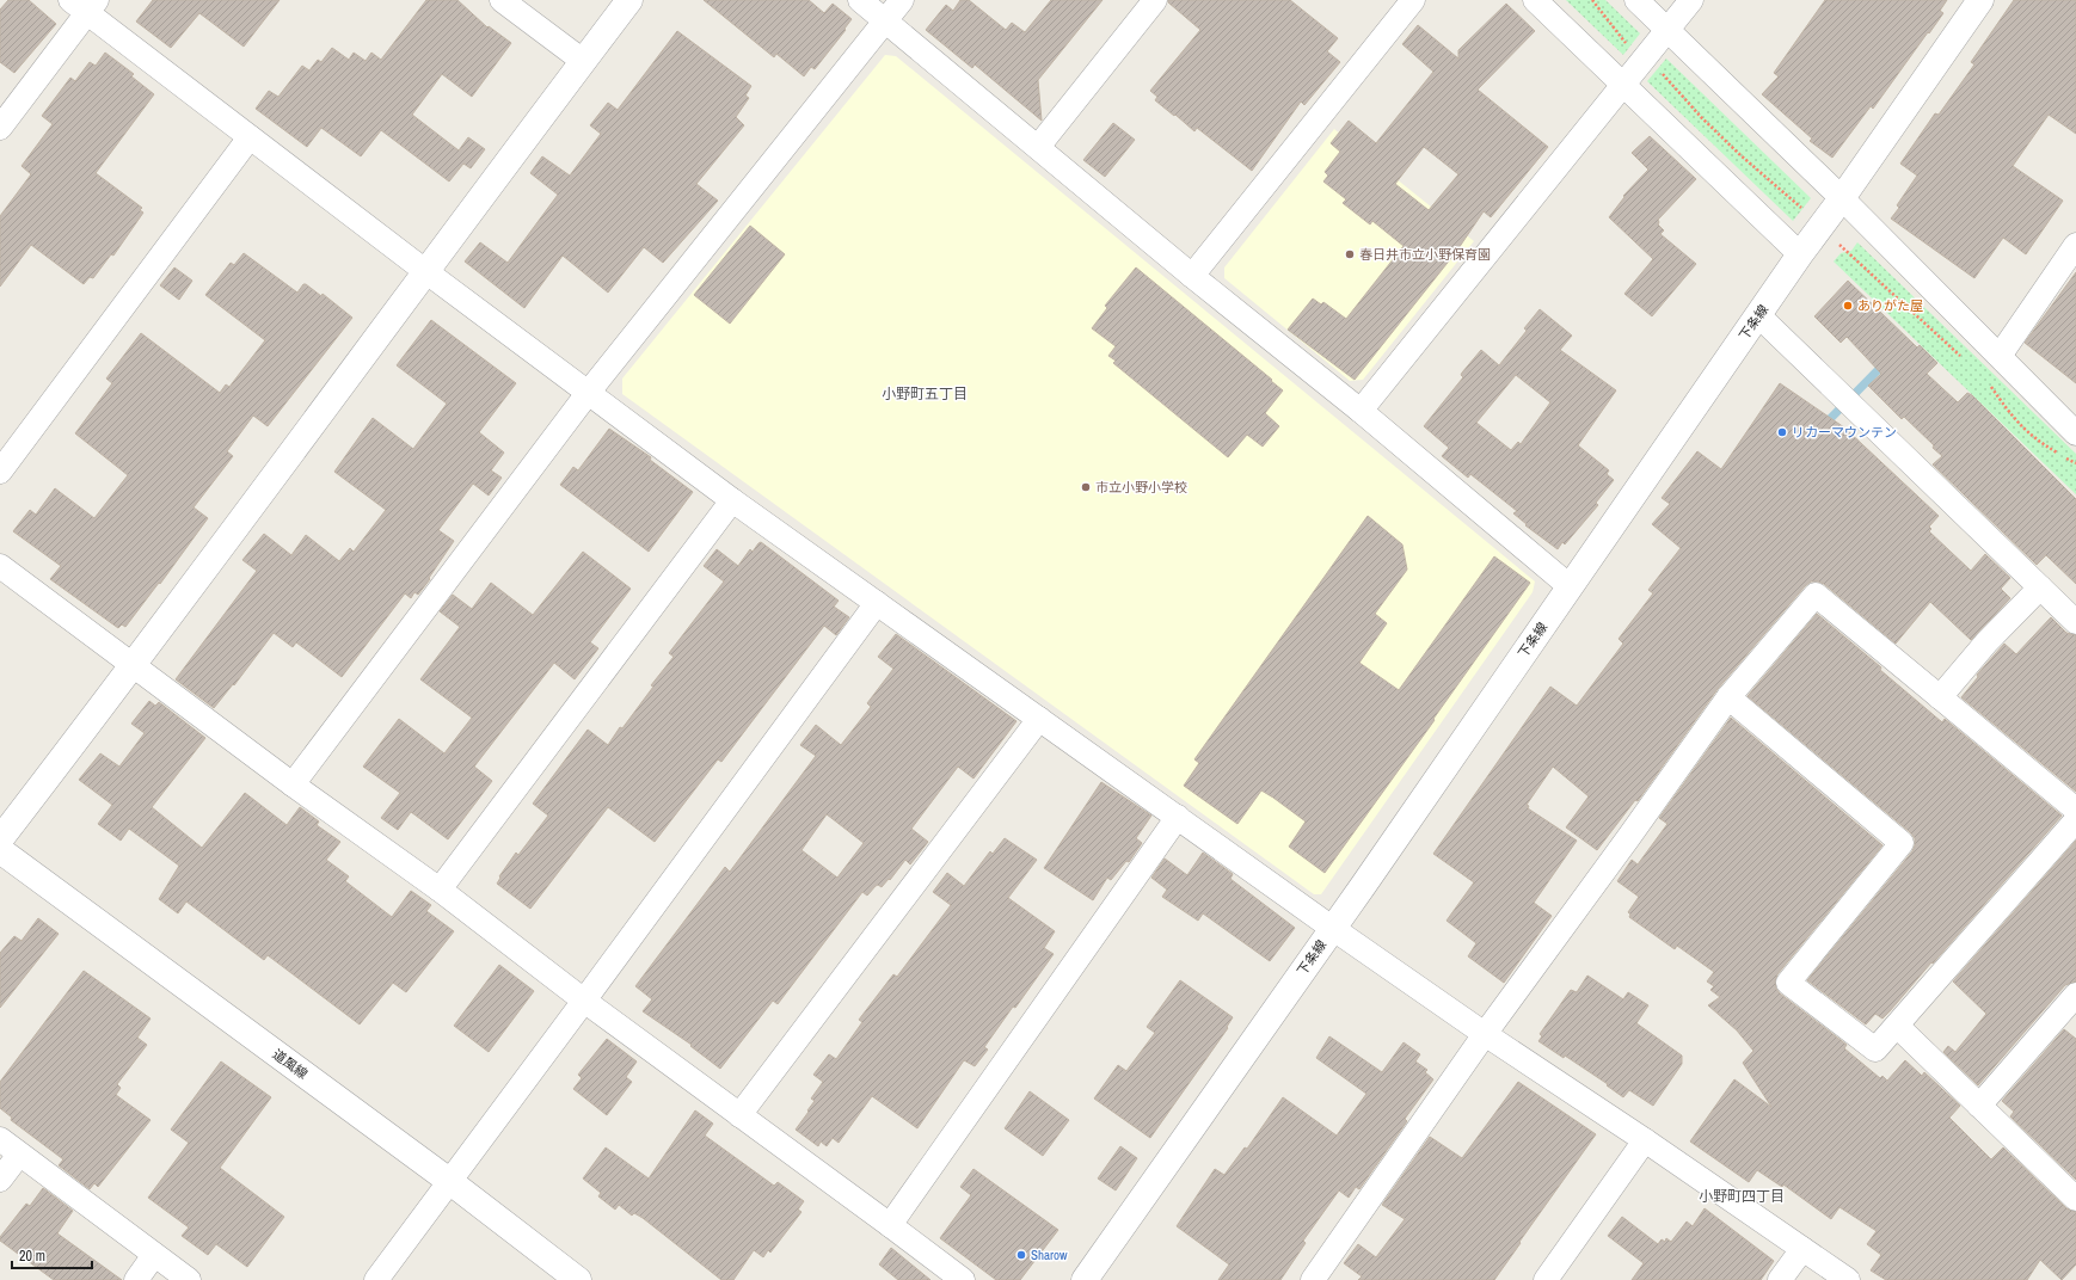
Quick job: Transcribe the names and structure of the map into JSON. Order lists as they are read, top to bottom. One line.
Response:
{"streets":{"street":["下条線","道風線"]},"districts":["小野町五丁目","小野町四丁目"],"places":["春日井市立小野保育園","ありがた屋","リカーマウンテン","市立小野小学校","Sharow"],"scale_bar":"20 m"}
